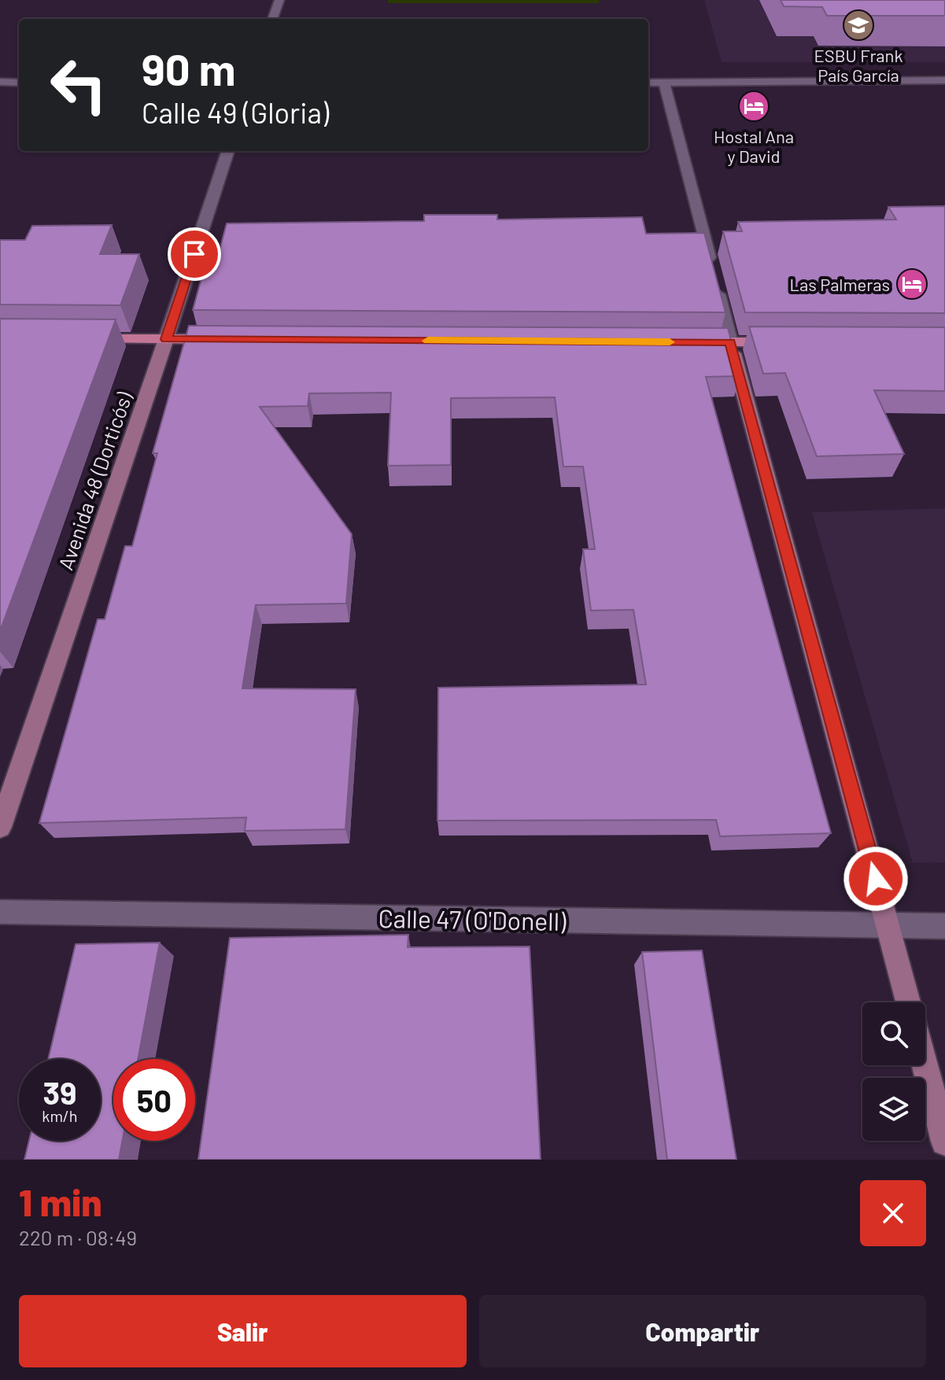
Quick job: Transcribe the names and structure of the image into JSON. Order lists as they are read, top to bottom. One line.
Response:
{"streets":{"main road":["Avenida 48 (Dorticós)"],"street":["Calle 47 (O'Donell)"]},"places":{"school or university":["ESBU Frank País García"],"hotel":["Hostal Ana y David","Las Palmeras"]},"page":{"turn":["90 m","Calle 49 (Gloria)"],"speed":"39 km/h","limit":"50","heading":["1 min","220 m · 08:49"],"buttons":["Salir","Compartir"]}}
